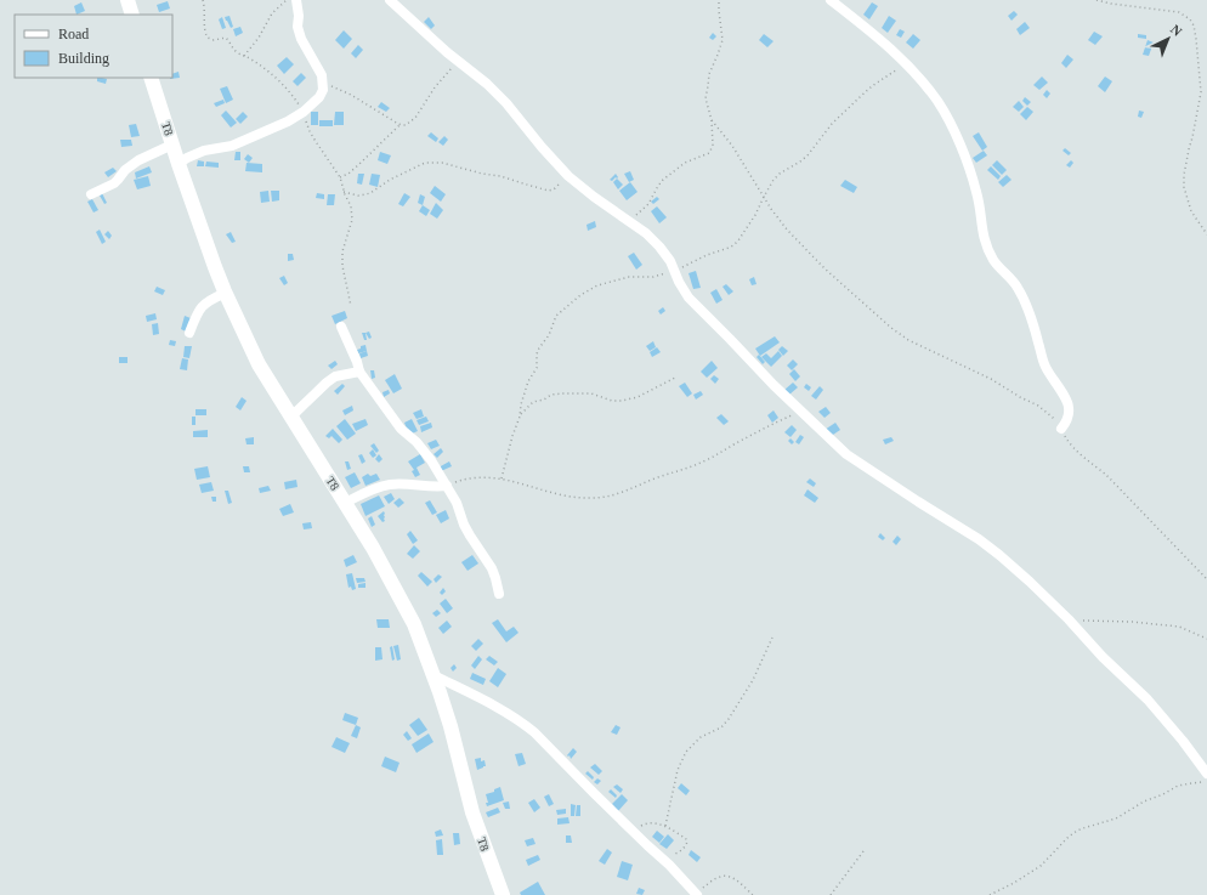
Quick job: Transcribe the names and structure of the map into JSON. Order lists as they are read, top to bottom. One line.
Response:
{"streets":{"street":["T8"]},"legend":["Road","Building"],"north":"top right"}
